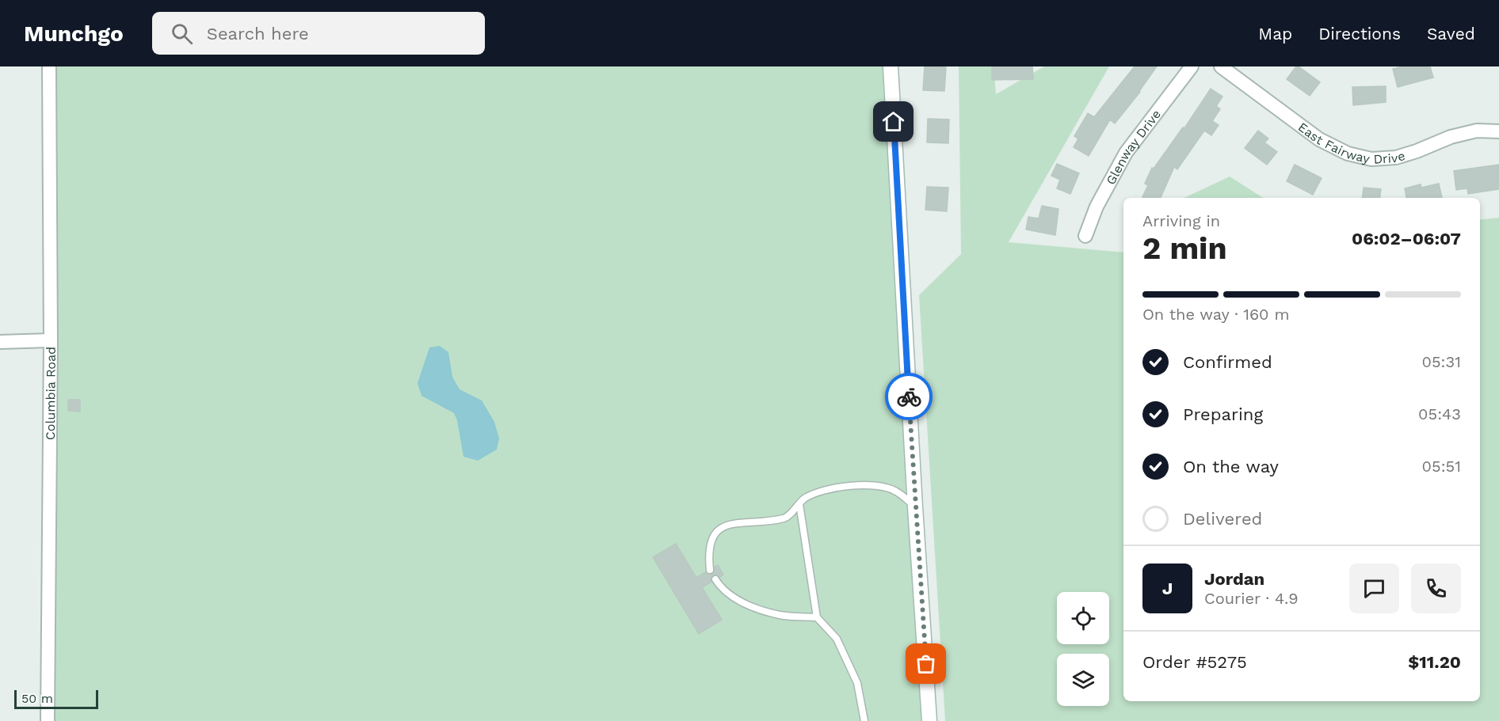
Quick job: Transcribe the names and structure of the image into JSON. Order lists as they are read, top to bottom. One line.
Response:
{"streets":{"street":["East Fairway Drive","Glenway Drive","Columbia Road"]},"scale_bar":"50 m","page":{"header":"Munchgo","search":"Search here","nav":["Map","Directions","Saved"],"heading":["2 min","Arriving in","06:02–06:07"],"panel":["Jordan","Courier · 4.9","Order #5275","$11.20"],"bar":"On the way · 160 m","list":[["Confirmed","05:31"],["Preparing","05:43"],["On the way","05:51"],"Delivered"],"round":"J","scale":"50 m"}}
